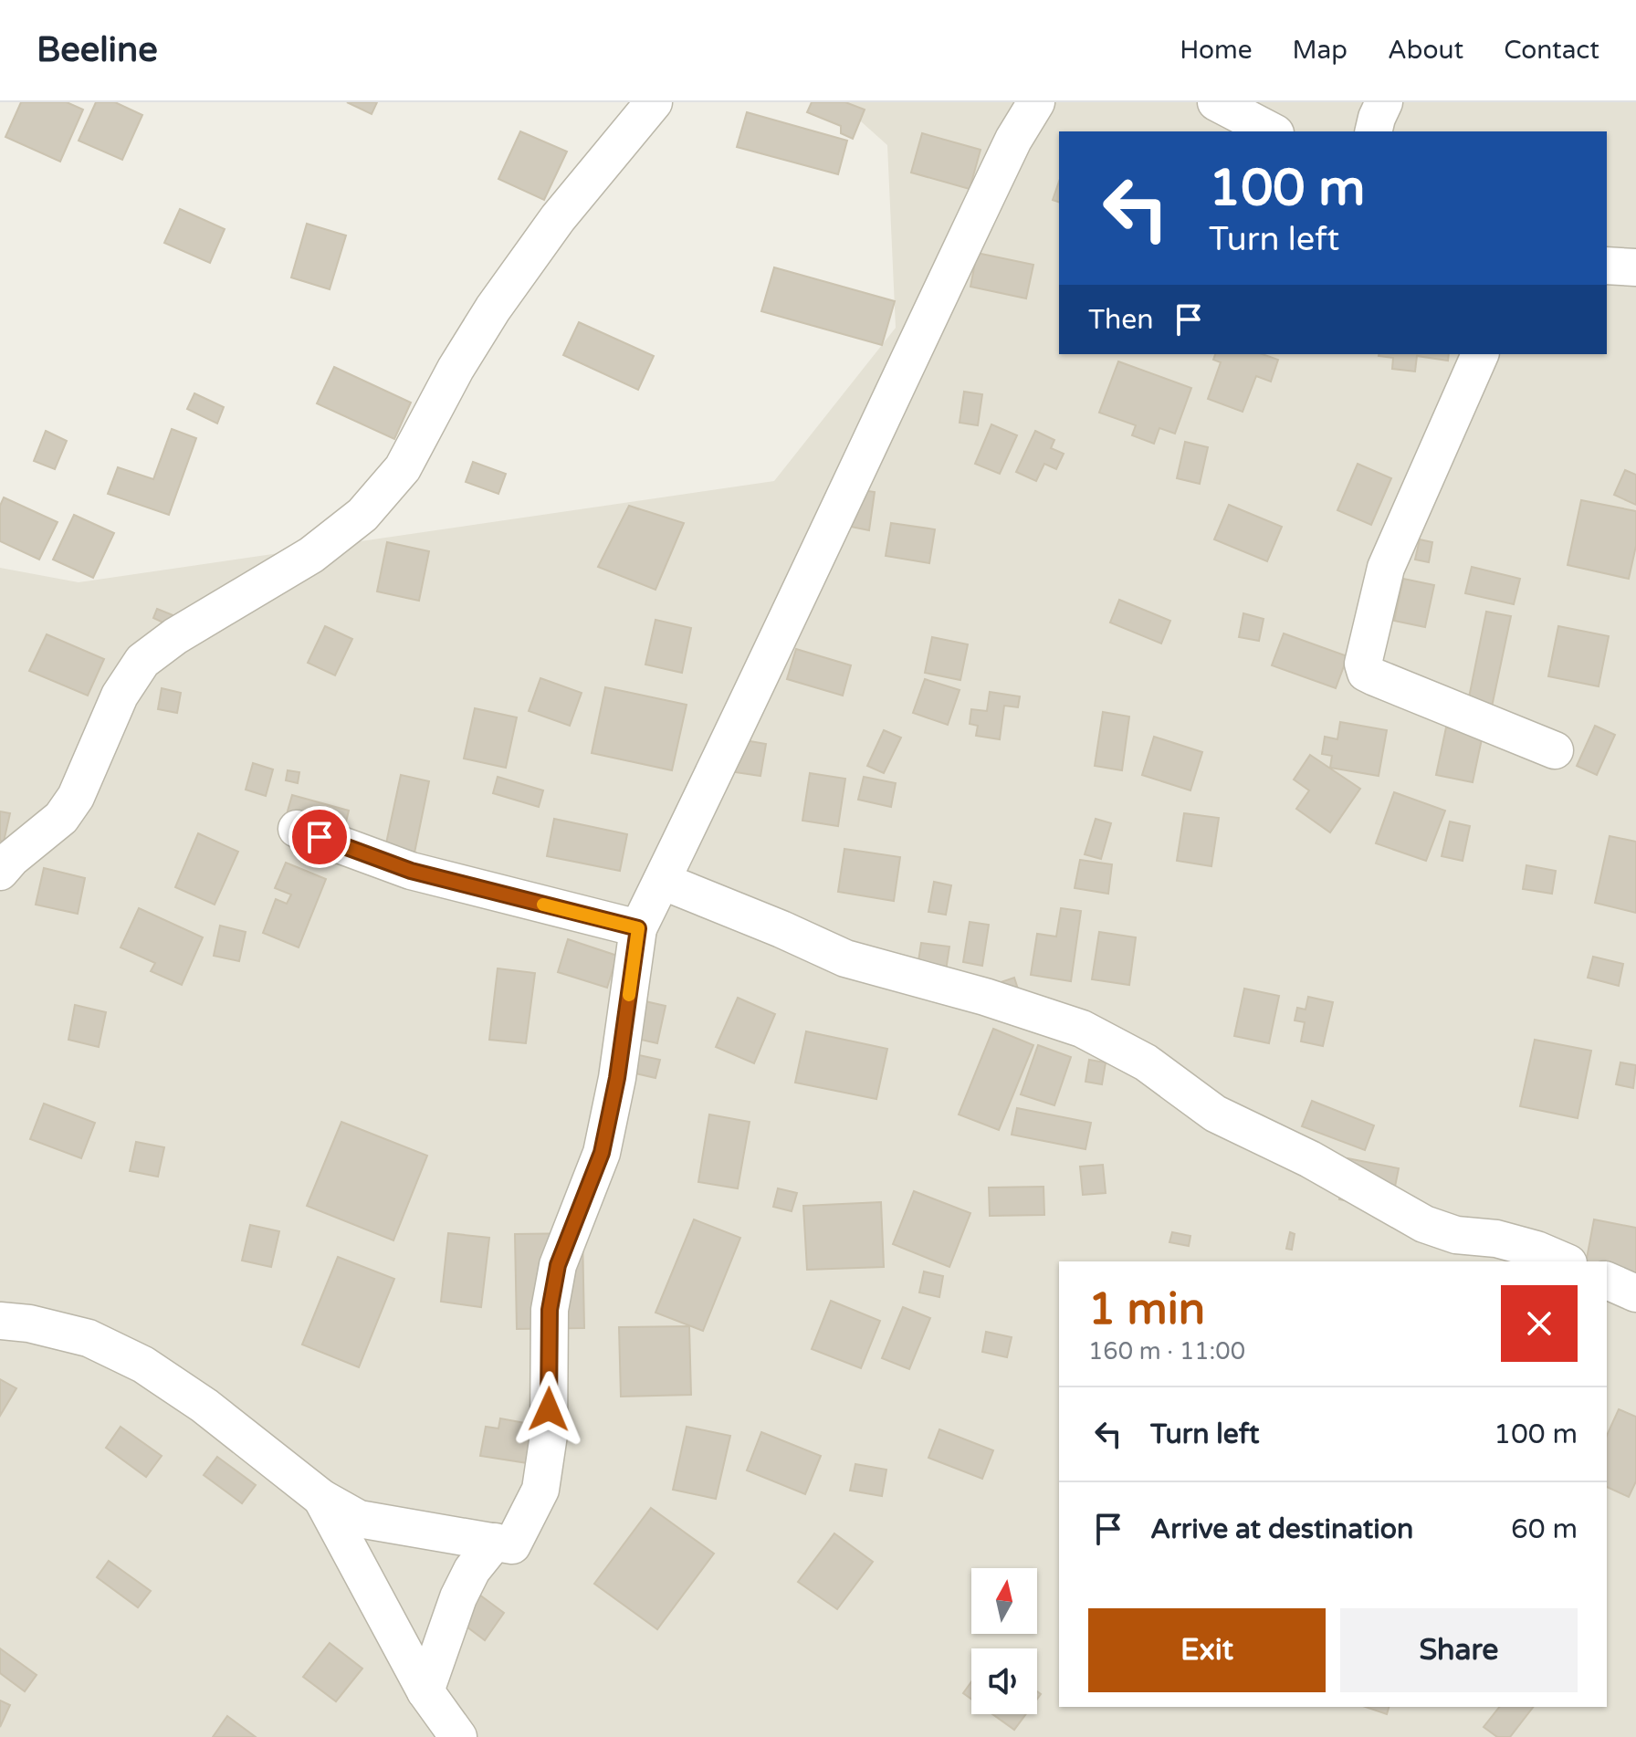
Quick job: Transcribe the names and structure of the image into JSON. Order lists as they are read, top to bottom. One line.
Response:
{"north":"top","page":{"header":"Beeline","nav":["Home","Map","About","Contact"],"turn":["100 m","Turn left"],"then":"Then","heading":["1 min","160 m · 11:00"],"list":[{"name":"Turn left","value":"100 m"},{"name":"Arrive at destination","value":"60 m"}],"buttons":["Exit","Share"]}}
